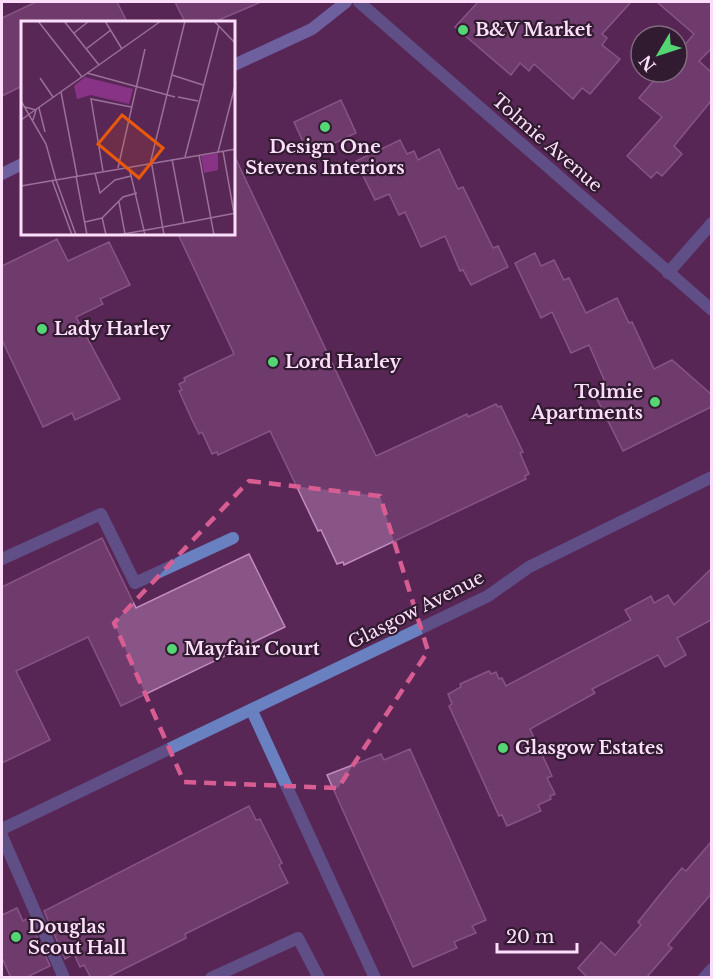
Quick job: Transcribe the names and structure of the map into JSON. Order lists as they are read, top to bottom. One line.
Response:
{"streets":{"street":["Tolmie Avenue","Glasgow Avenue"]},"places":["B&V Market","Design One Stevens Interiors","Lady Harley","Lord Harley","Tolmie Apartments","Mayfair Court","Glasgow Estates","Douglas Scout Hall"],"scale_bar":"20 m","north":"bottom left"}
